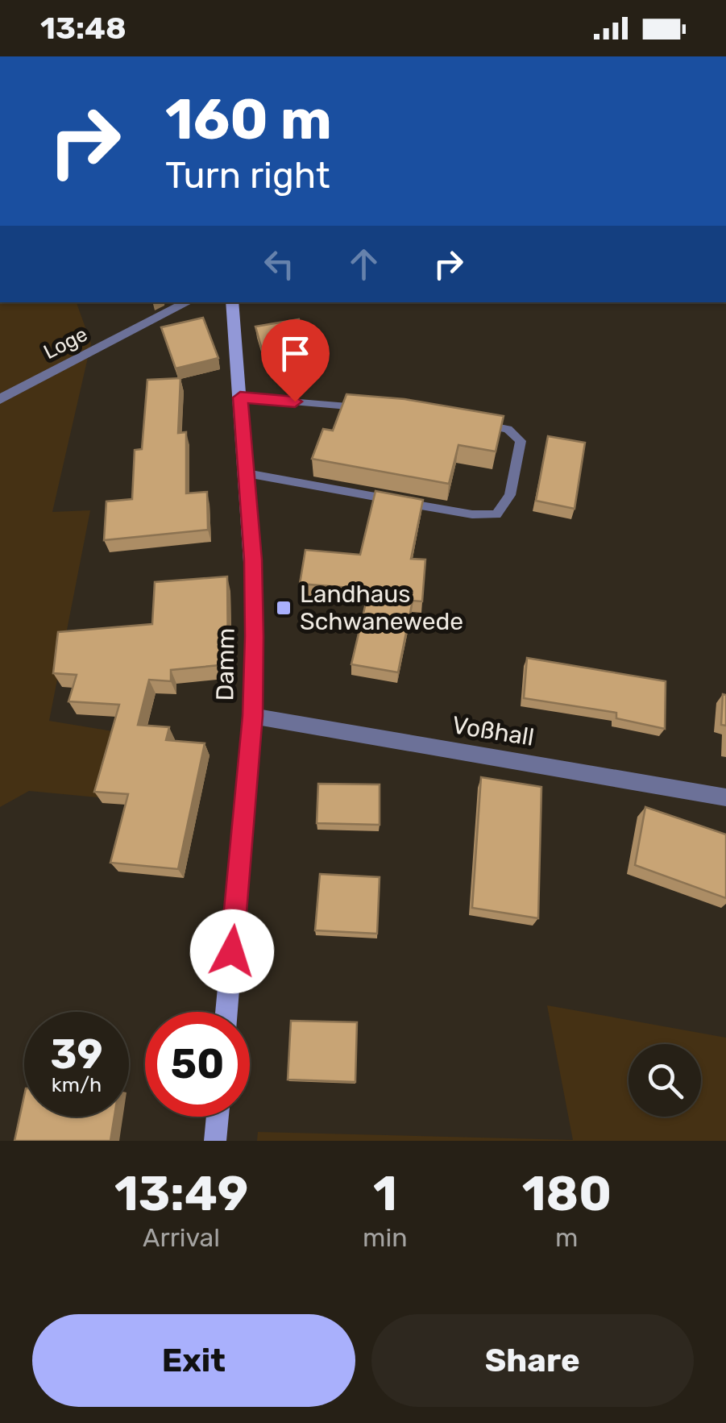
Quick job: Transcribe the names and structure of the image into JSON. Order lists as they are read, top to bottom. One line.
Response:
{"streets":{"main road":["Damm"],"street":["Loge","Voßhall"]},"crossings":[["Damm","Voßhall"]],"places":{"transit":["Landhaus Schwanewede"]},"page":{"status":"13:48","turn":["160 m","Turn right"],"speed":"39 km/h","limit":"50","eta":["13:49","Arrival","1","min","180","m"],"buttons":["Exit","Share"]}}
